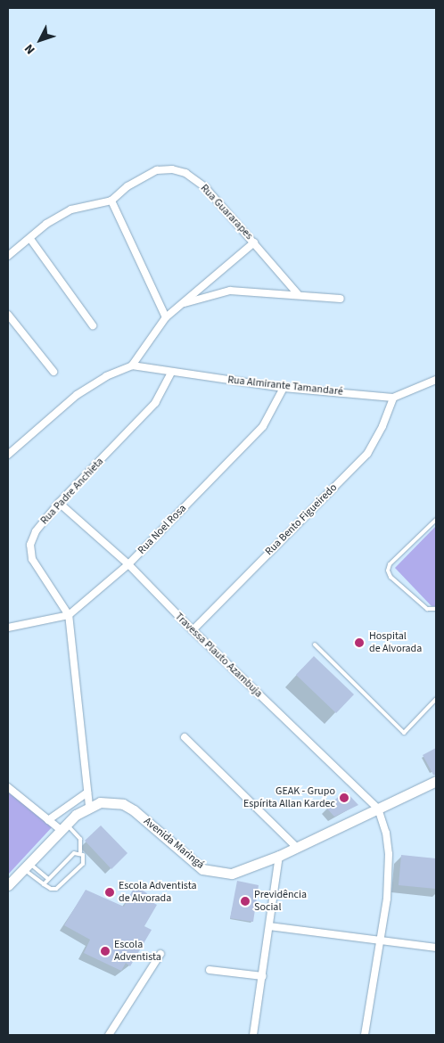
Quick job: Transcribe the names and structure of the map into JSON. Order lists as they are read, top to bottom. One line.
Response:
{"streets":{"main road":["Avenida Maringá"],"street":["Rua Guararapes","Rua Almirante Tamandaré","Rua Padre Anchieta","Rua Bento Figueiredo","Rua Noel Rosa","Travessa Plauto Azambuja"]},"crossings":[["Rua Almirante Tamandaré","Rua Padre Anchieta"],["Rua Almirante Tamandaré","Rua Bento Figueiredo"],["Rua Almirante Tamandaré","Rua Noel Rosa"],["Rua Padre Anchieta","Rua Noel Rosa"],["Rua Padre Anchieta","Travessa Plauto Azambuja"],["Rua Padre Anchieta","Avenida Maringá"],["Rua Bento Figueiredo","Travessa Plauto Azambuja"],["Rua Noel Rosa","Travessa Plauto Azambuja"],["Travessa Plauto Azambuja","Avenida Maringá"]],"places":["Hospital de Alvorada","GEAK - Grupo Espírita Allan Kardec","Escola Adventista de Alvorada","Previdência Social","Escola Adventista"],"north":"bottom left"}
